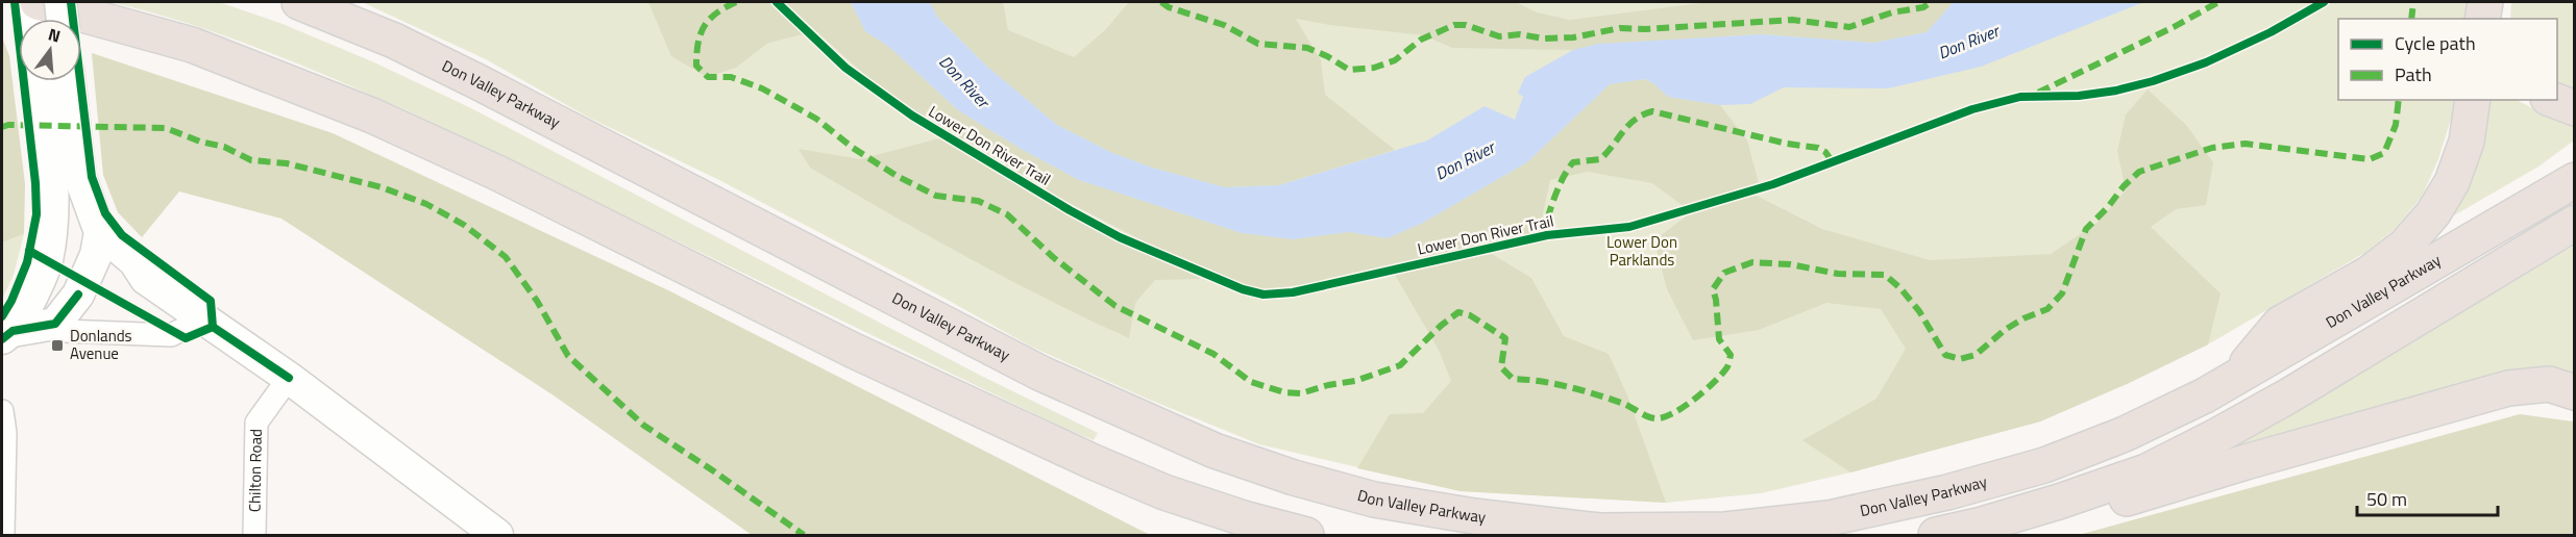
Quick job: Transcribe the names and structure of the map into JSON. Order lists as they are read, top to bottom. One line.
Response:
{"streets":{"highway":["Don Valley Parkway"],"street":["Chilton Road"],"cycle path":["Lower Don River Trail"]},"water":["Don River"],"parks":["Lower Don Parklands"],"places":{"transit":["Donlands Avenue"]},"legend":["Cycle path","Path"],"scale_bar":"50 m","north":"top"}
